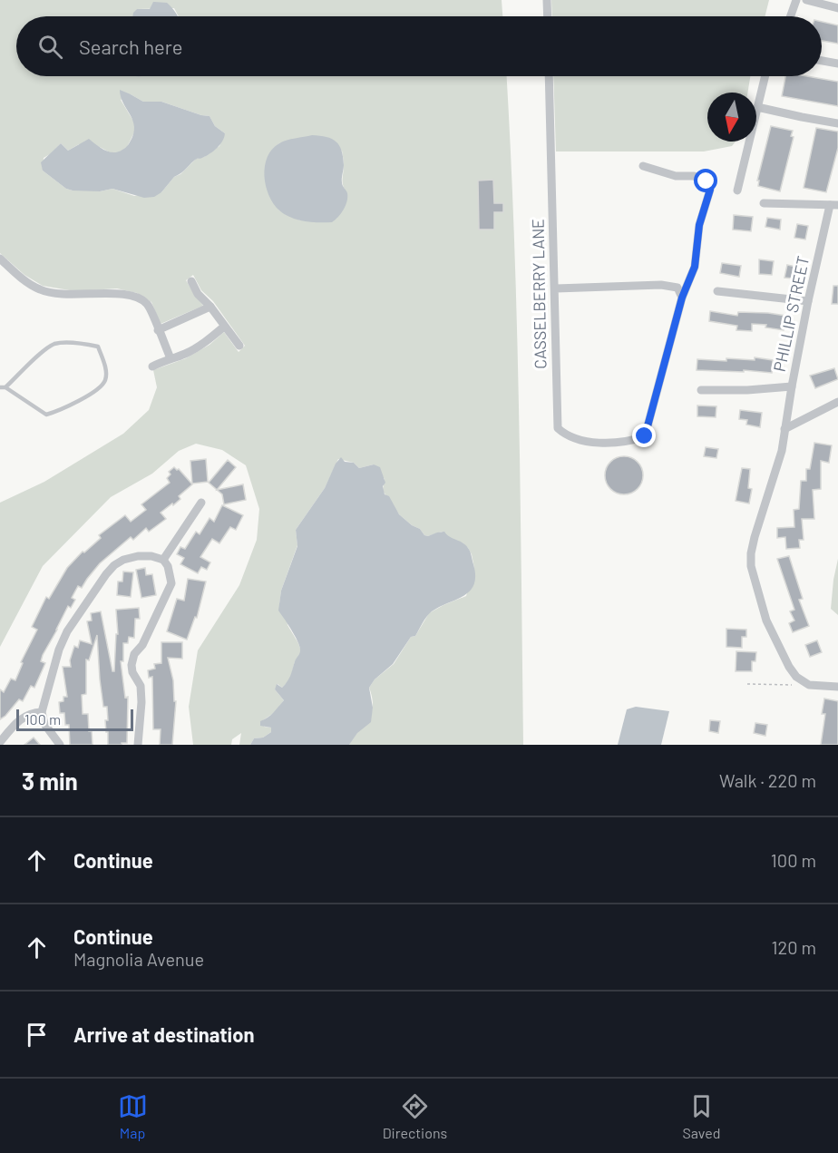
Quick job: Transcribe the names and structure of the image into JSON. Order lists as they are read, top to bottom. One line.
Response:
{"streets":{"street":["CASSELBERRY LANE","PHILLIP STREET"]},"scale_bar":"100 m","north":"bottom","page":{"search":"Search here","scale":"100 m","heading":["3 min","Walk · 220 m"],"list":[["Continue","100 m"],["Continue","Magnolia Avenue","120 m"],"Arrive at destination"],"nav":["Map","Directions","Saved"]}}
